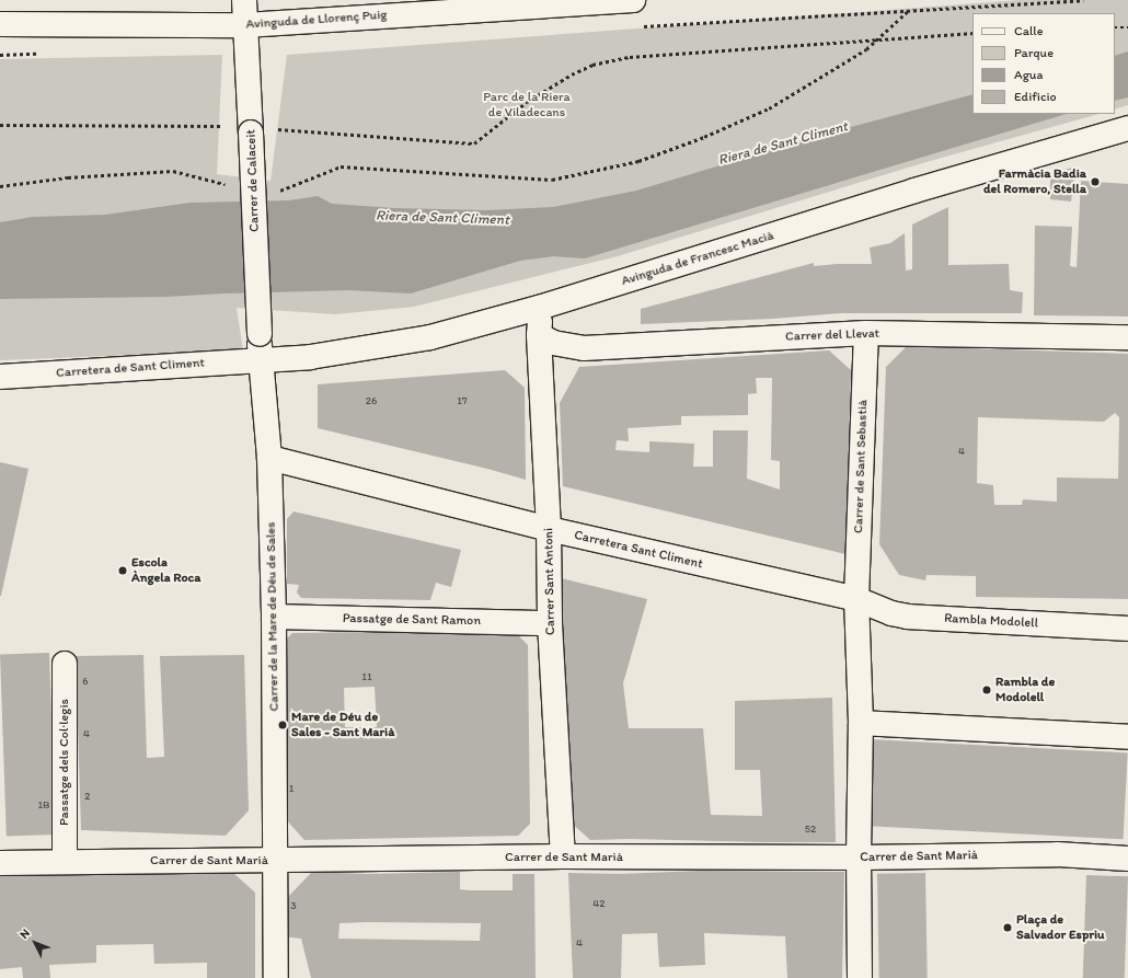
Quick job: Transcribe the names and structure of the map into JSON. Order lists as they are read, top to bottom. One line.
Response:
{"streets":{"street":["Avinguda de Llorenç Puig","Carrer de Calaceit","Avinguda de Francesc Macià","Carrer del Llevat","Carretera de Sant Climent","Carrer de Sant Sebastià","Carretera Sant Climent","Carrer Sant Antoni","Carrer de la Mare de Déu de Sales","Passatge de Sant Ramon","Rambla Modolell","Passatge dels Col·legis","Carrer de Sant Marià"]},"crossings":[["Avinguda de Llorenç Puig","Carrer de Calaceit"],["Carrer de Calaceit","Avinguda de Francesc Macià"],["Carrer de Calaceit","Carretera de Sant Climent"],["Carrer de Calaceit","Carrer de la Mare de Déu de Sales"],["Avinguda de Francesc Macià","Carretera de Sant Climent"],["Avinguda de Francesc Macià","Carrer Sant Antoni"],["Avinguda de Francesc Macià","Carrer de la Mare de Déu de Sales"],["Carrer del Llevat","Carrer de Sant Sebastià"],["Carrer del Llevat","Carrer Sant Antoni"],["Carretera de Sant Climent","Carrer de la Mare de Déu de Sales"],["Carrer de Sant Sebastià","Carretera Sant Climent"],["Carrer de Sant Sebastià","Rambla Modolell"],["Carretera Sant Climent","Carrer Sant Antoni"],["Carretera Sant Climent","Carrer de la Mare de Déu de Sales"],["Carretera Sant Climent","Rambla Modolell"],["Carrer Sant Antoni","Passatge de Sant Ramon"],["Carrer Sant Antoni","Carrer de Sant Marià"],["Carrer de la Mare de Déu de Sales","Passatge de Sant Ramon"],["Carrer de la Mare de Déu de Sales","Carrer de Sant Marià"],["Passatge dels Col·legis","Carrer de Sant Marià"]],"water":["Riera de Sant Climent"],"parks":["Parc de la Riera de Viladecans"],"places":["Farmàcia Badia del Romero, Stella","Escola Àngela Roca","Rambla de Modolell","Mare de Déu de Sales - Sant Marià","Plaça de Salvador Espriu"],"house_numbers":["26","17","4","11","6","4","1","2","1B","52","42","3","4"],"legend":["Calle","Parque","Agua","Edificio"],"north":"top left"}
